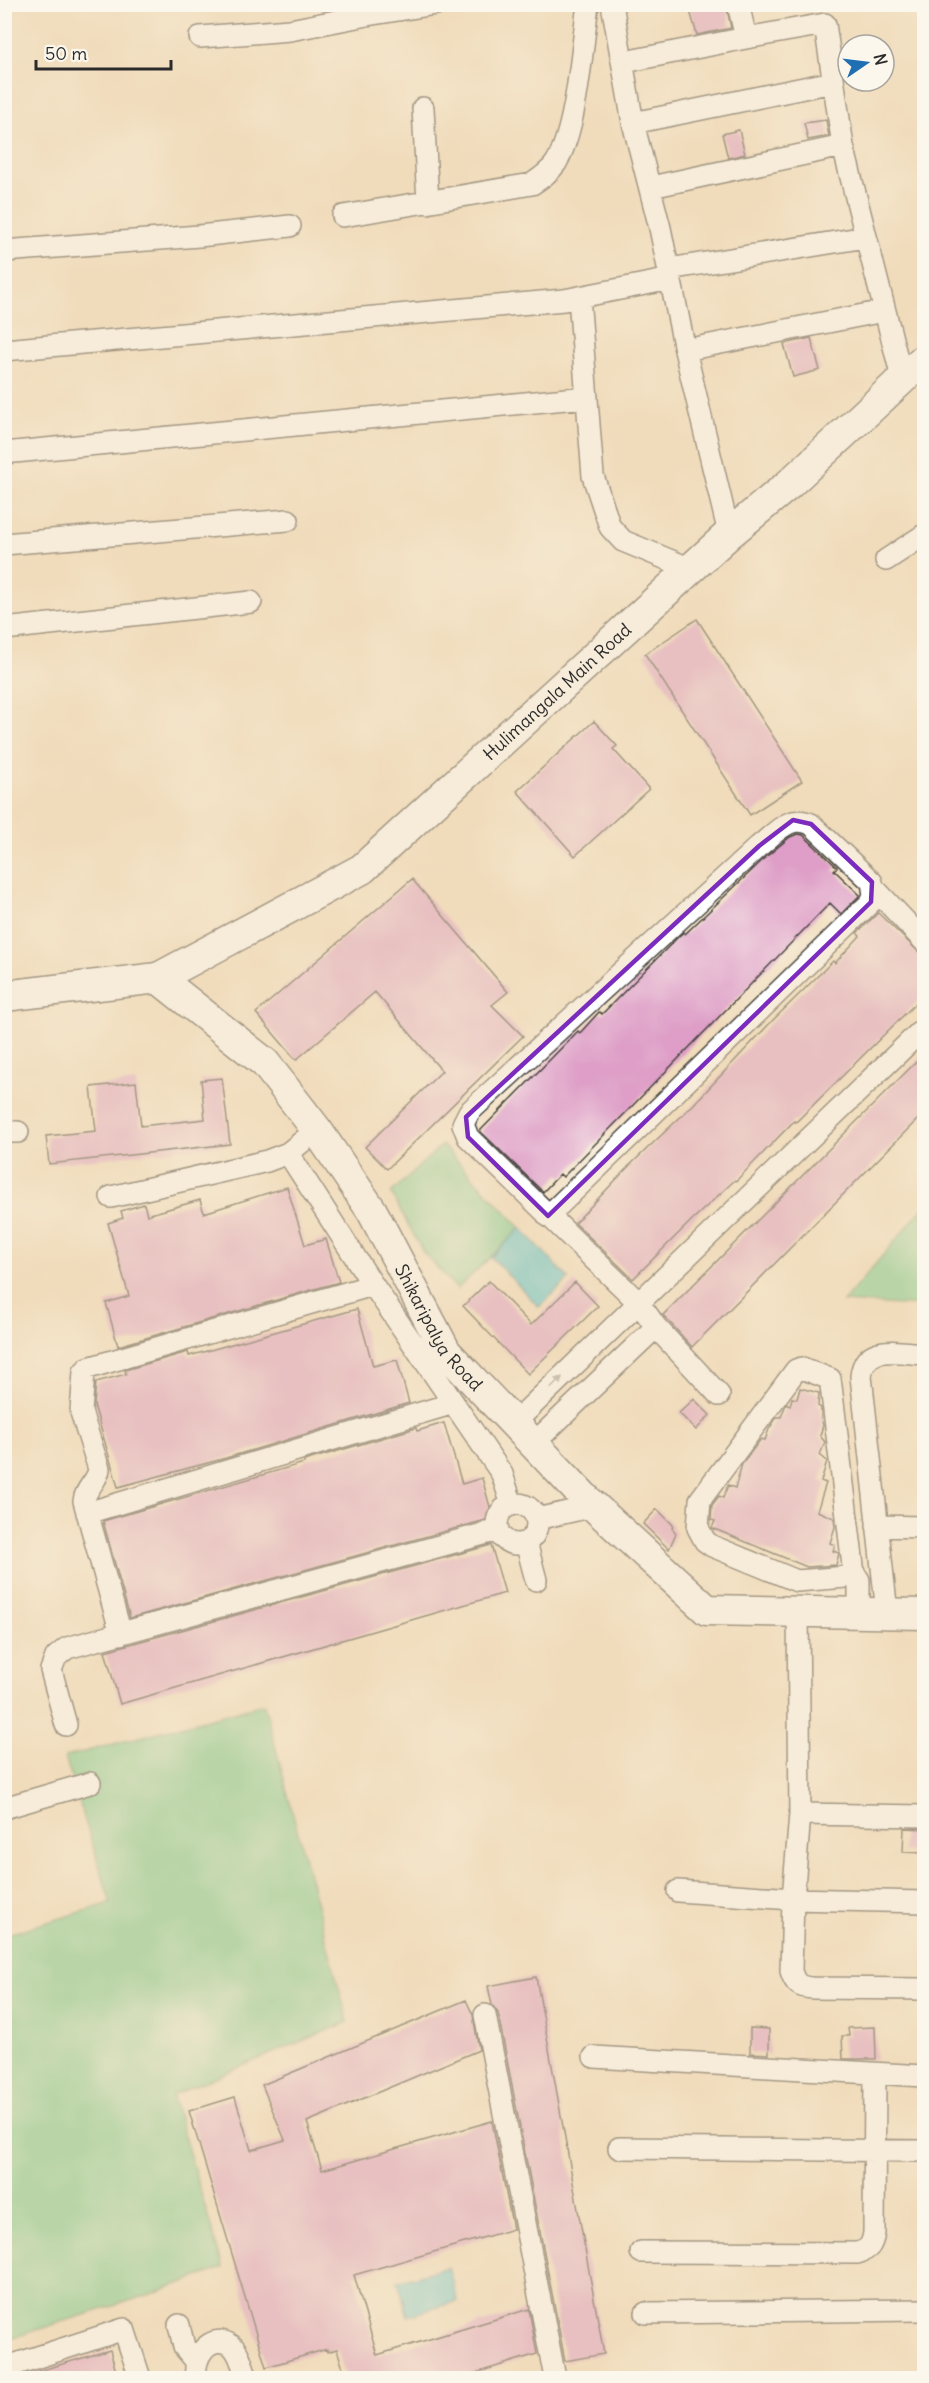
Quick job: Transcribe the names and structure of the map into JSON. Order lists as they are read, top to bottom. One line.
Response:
{"streets":{"street":["Hulimangala Main Road","Shikaripalya Road"]},"crossings":[["Hulimangala Main Road","Shikaripalya Road"]],"scale_bar":"50 m","north":"right"}
